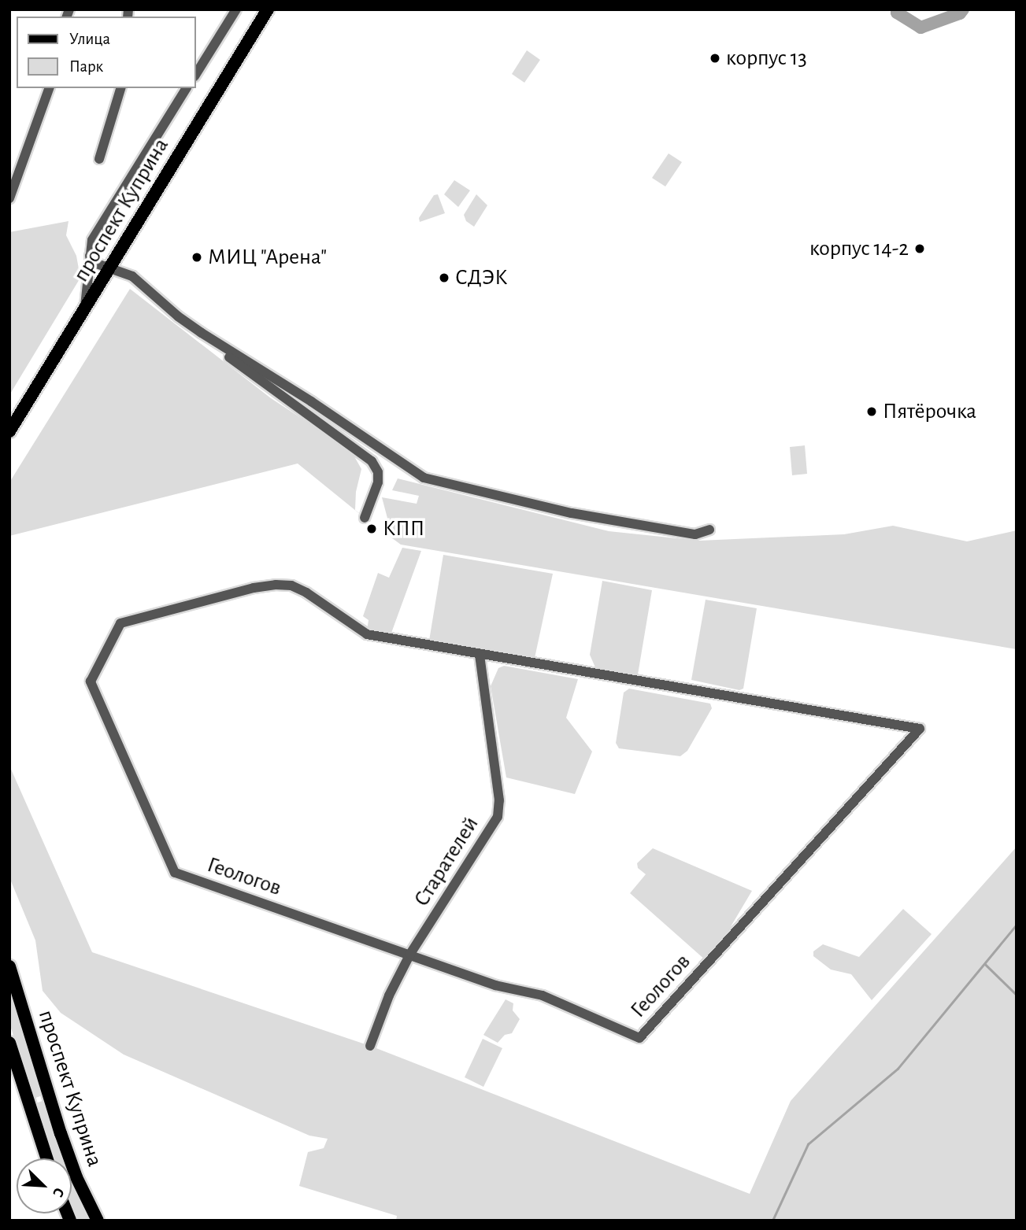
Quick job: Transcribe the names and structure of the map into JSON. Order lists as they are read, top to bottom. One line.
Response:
{"streets":{"main road":["проспект Куприна"],"street":["Старателей","Геологов"]},"crossings":[["Старателей","Геологов"]],"places":["корпус 13","корпус 14-2","МИЦ \"Арена\"","СДЭК","Пятёрочка","КПП"],"legend":["Улица","Парк"],"north":"bottom right"}
